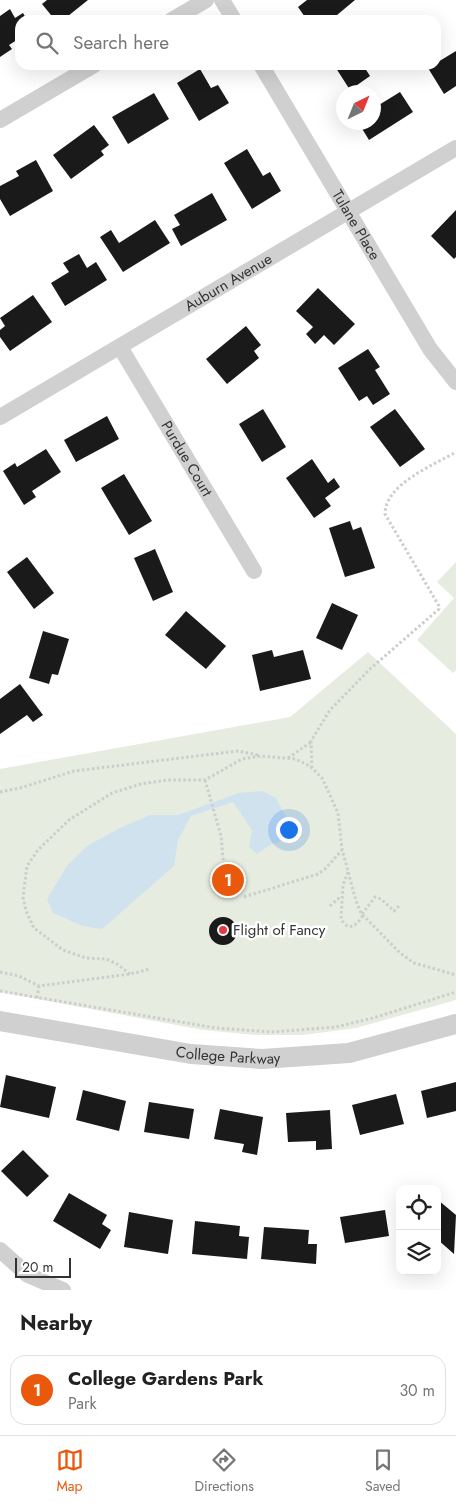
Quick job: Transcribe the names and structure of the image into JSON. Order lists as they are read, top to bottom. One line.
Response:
{"streets":{"street":["Tulane Place","Auburn Avenue","Purdue Court","College Parkway"]},"crossings":[["Tulane Place","Auburn Avenue"],["Auburn Avenue","Purdue Court"]],"places":["Flight of Fancy"],"scale_bar":"20 m","north":"top right","page":{"search":"Search here","pins":"1","scale":"20 m","heading":"Nearby","list":[{"mark":"1","name":"College Gardens Park","note":"Park","value":"30 m"}],"nav":["Map","Directions","Saved"]}}
